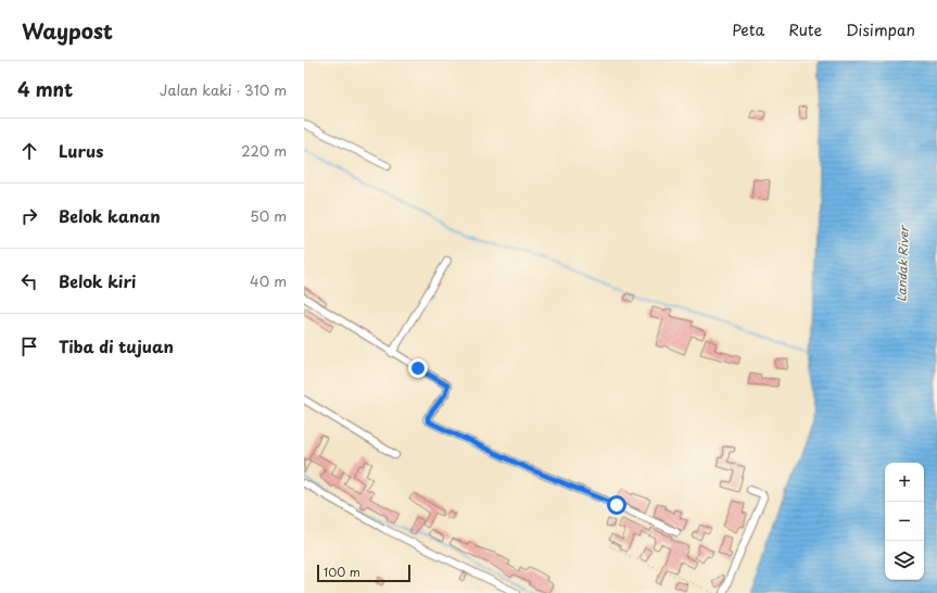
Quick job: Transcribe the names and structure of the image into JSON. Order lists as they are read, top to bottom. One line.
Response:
{"water":["Landak River"],"scale_bar":"100 m","page":{"header":"Waypost","nav":["Peta","Rute","Disimpan"],"heading":["4 mnt","Jalan kaki · 310 m"],"list":[["Lurus","220 m"],["Belok kanan","50 m"],["Belok kiri","40 m"],"Tiba di tujuan"],"map_buttons":["+","−"],"scale":"100 m"}}
